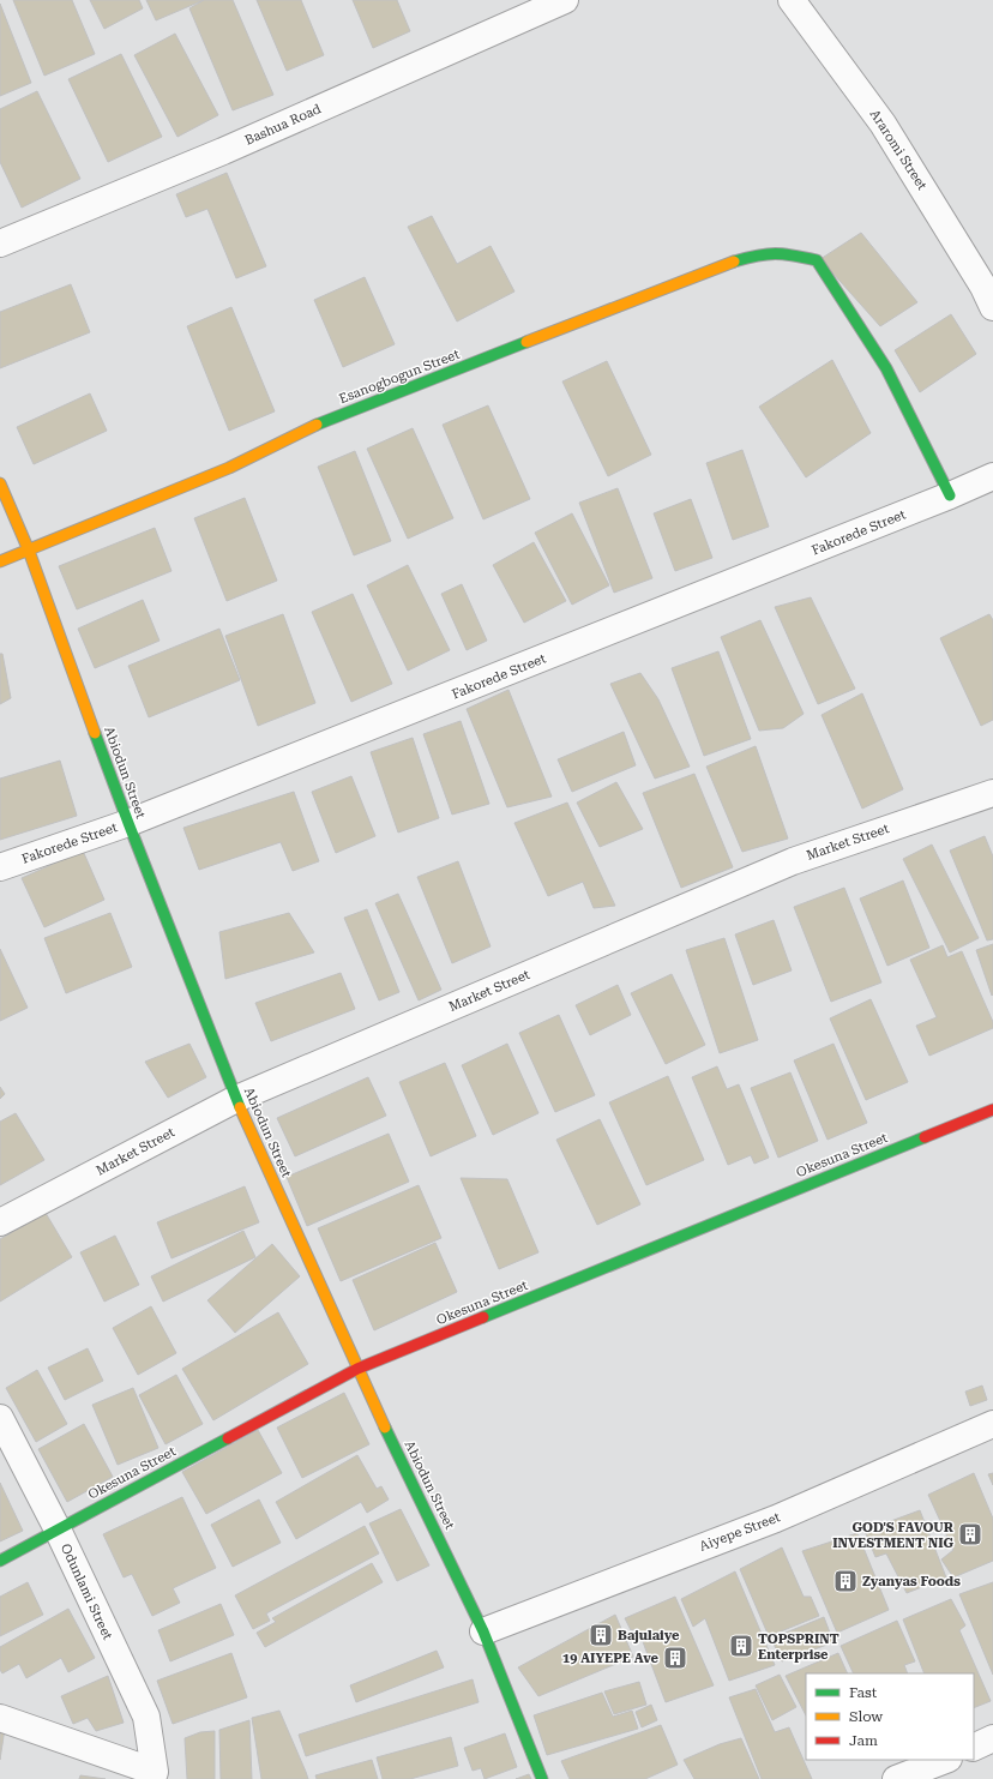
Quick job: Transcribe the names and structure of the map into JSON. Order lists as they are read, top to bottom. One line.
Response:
{"streets":{"street":["Bashua Road","Araromi Street","Esanogbogun Street","Fakorede Street","Abiodun Street","Market Street","Okesuna Street","Aiyepe Street","Odunlami Street"]},"crossings":[["Esanogbogun Street","Fakorede Street"],["Esanogbogun Street","Abiodun Street"],["Fakorede Street","Abiodun Street"],["Abiodun Street","Market Street"],["Abiodun Street","Okesuna Street"],["Abiodun Street","Aiyepe Street"],["Okesuna Street","Odunlami Street"]],"places":{"building":["GOD'S FAVOUR INVESTMENT NIG","Zyanyas Foods","Bajulaiye","TOPSPRINT Enterprise","19 AIYEPE Ave"]},"legend":["Fast","Slow","Jam"]}
